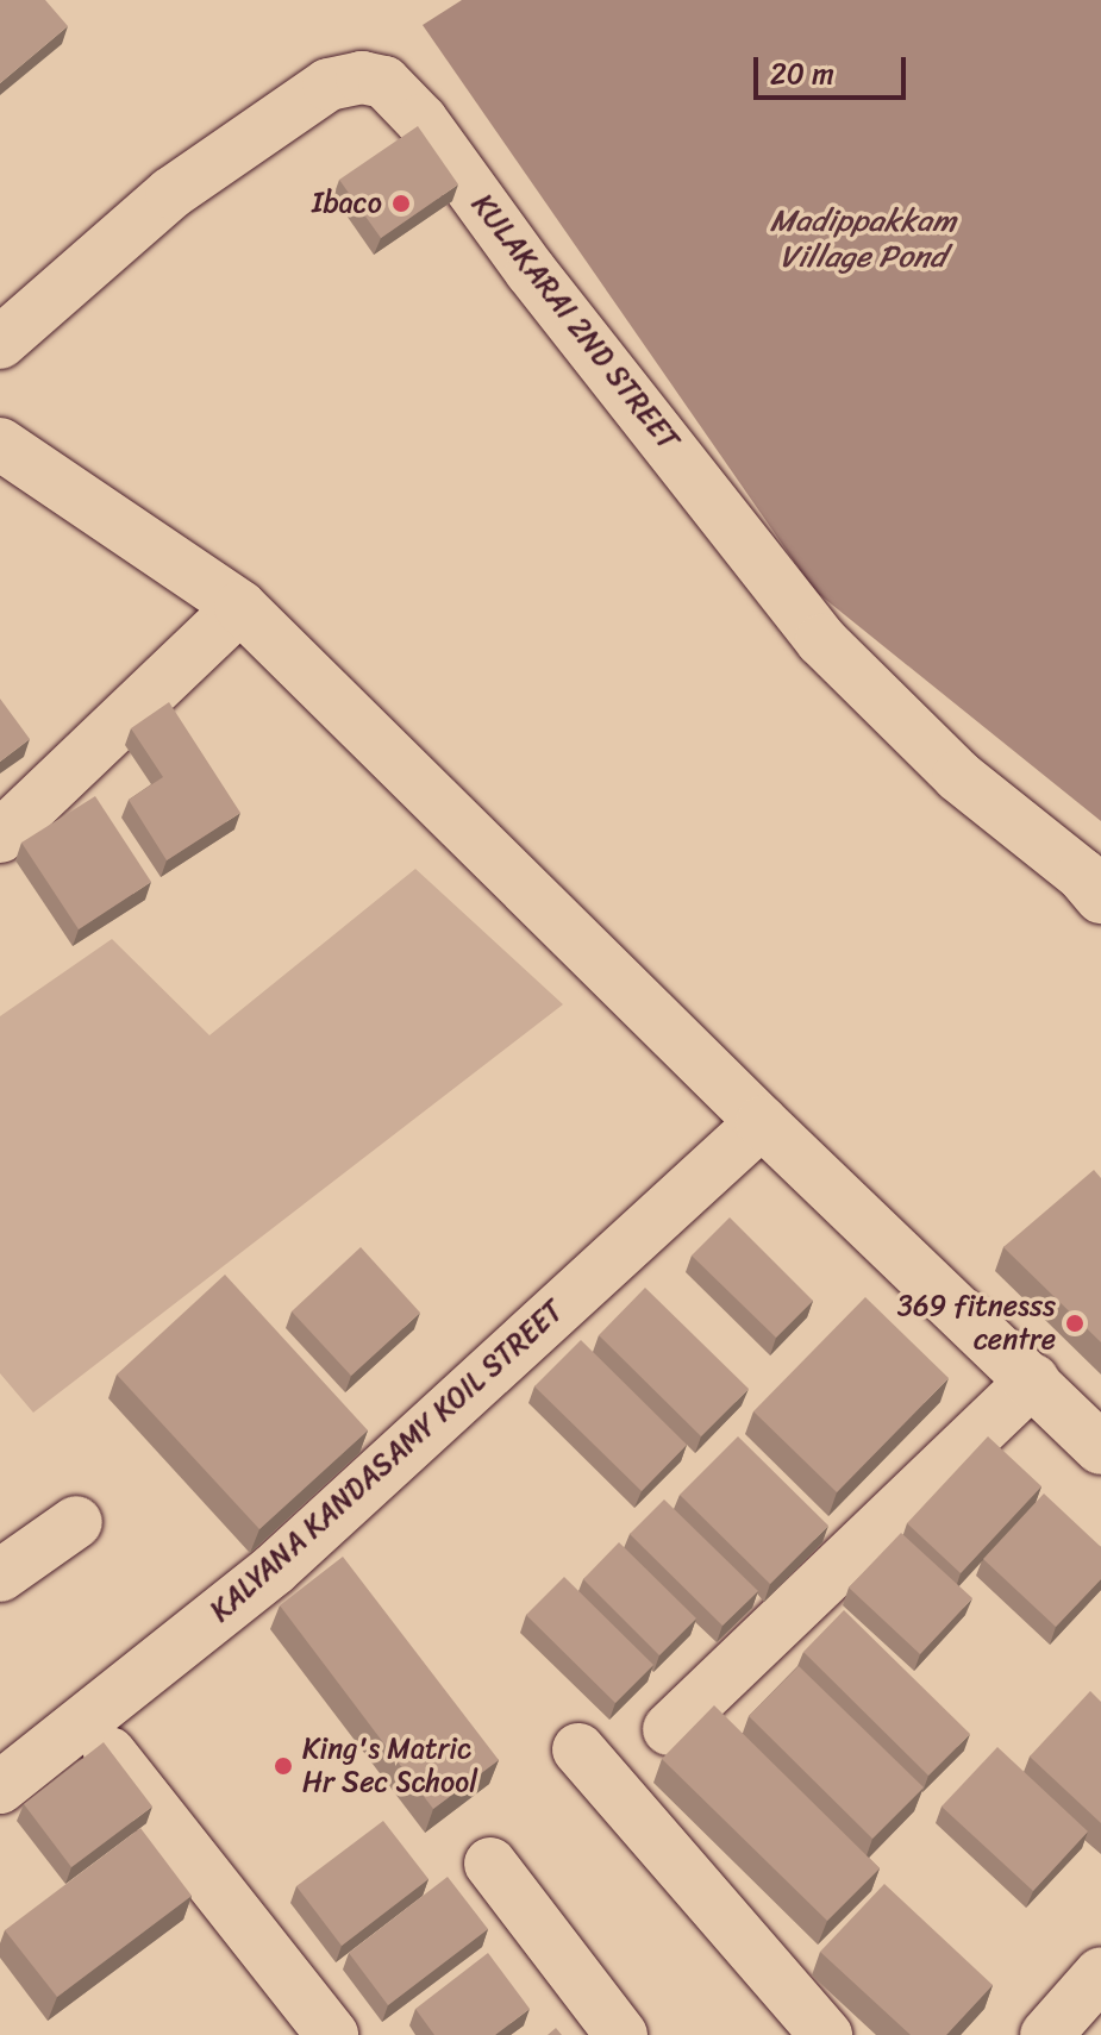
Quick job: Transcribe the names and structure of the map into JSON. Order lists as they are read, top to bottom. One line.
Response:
{"streets":{"street":["KULAKARAI 2ND STREET","KALYANA KANDASAMY KOIL STREET"]},"water":["Madippakkam Village Pond"],"places":["Ibaco","369 fitnesss centre","King's Matric Hr Sec School"],"scale_bar":"20 m"}
